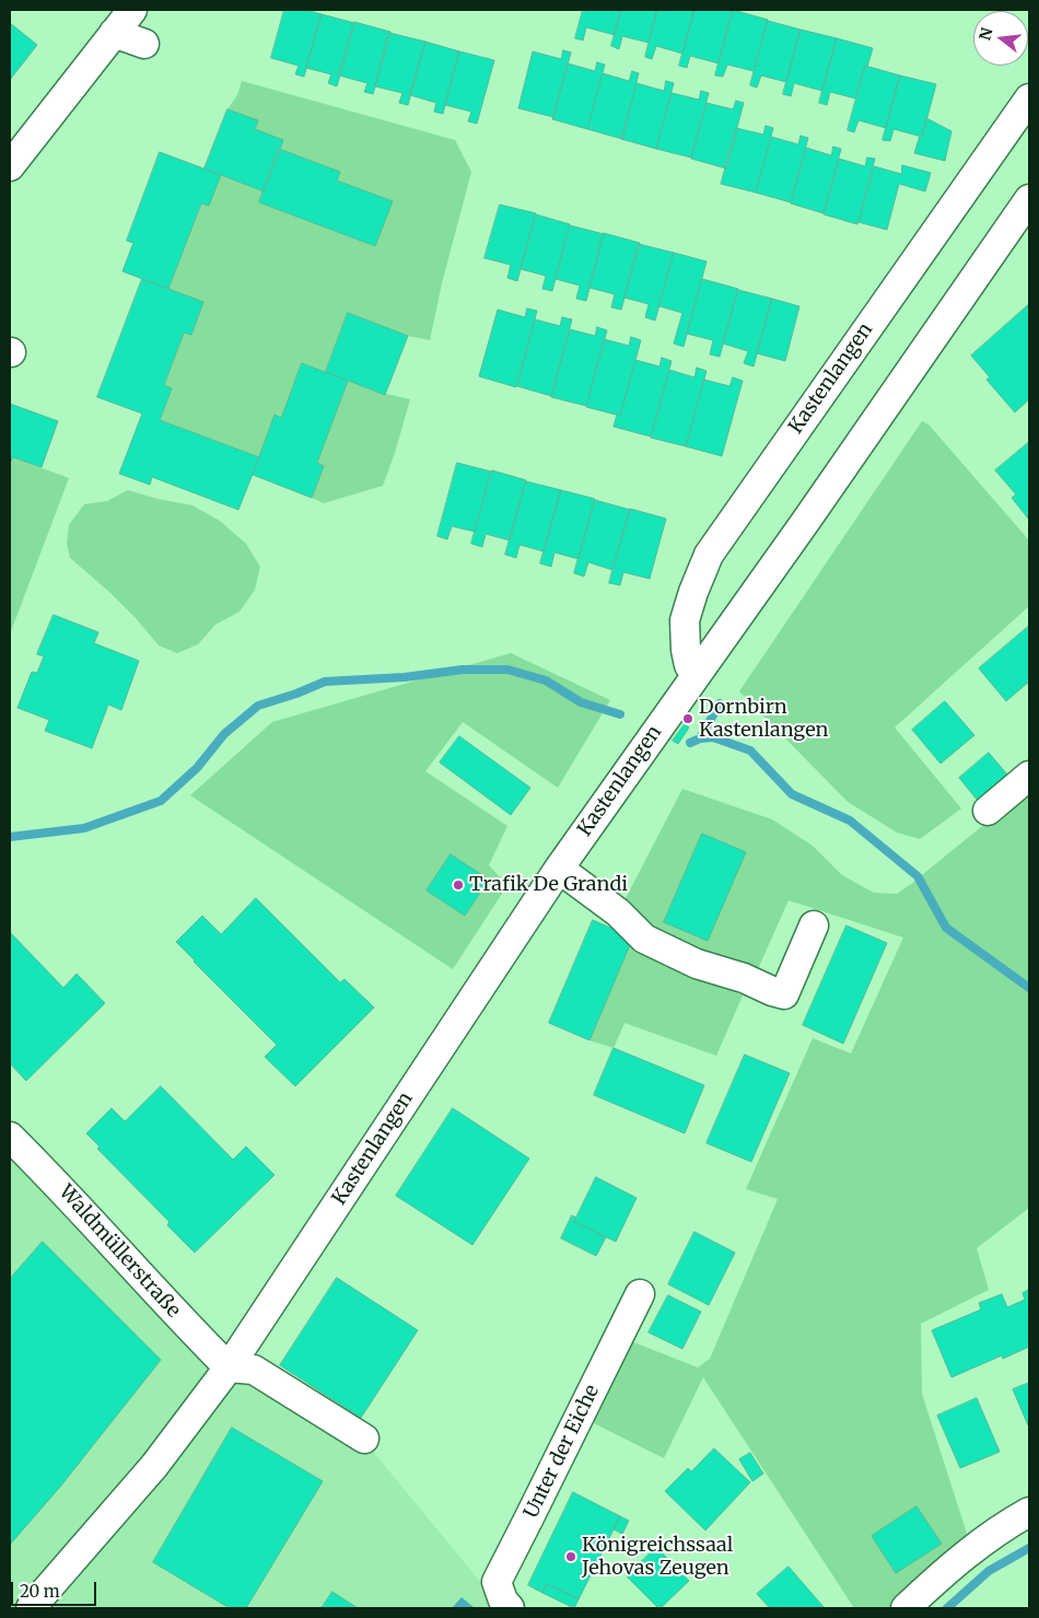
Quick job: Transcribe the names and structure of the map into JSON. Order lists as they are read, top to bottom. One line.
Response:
{"streets":{"street":["Kastenlangen","Waldmüllerstraße","Unter der Eiche"]},"crossings":[["Kastenlangen","Waldmüllerstraße"]],"places":["Dornbirn Kastenlangen","Trafik De Grandi","Königreichssaal Jehovas Zeugen"],"scale_bar":"20 m","north":"left"}
